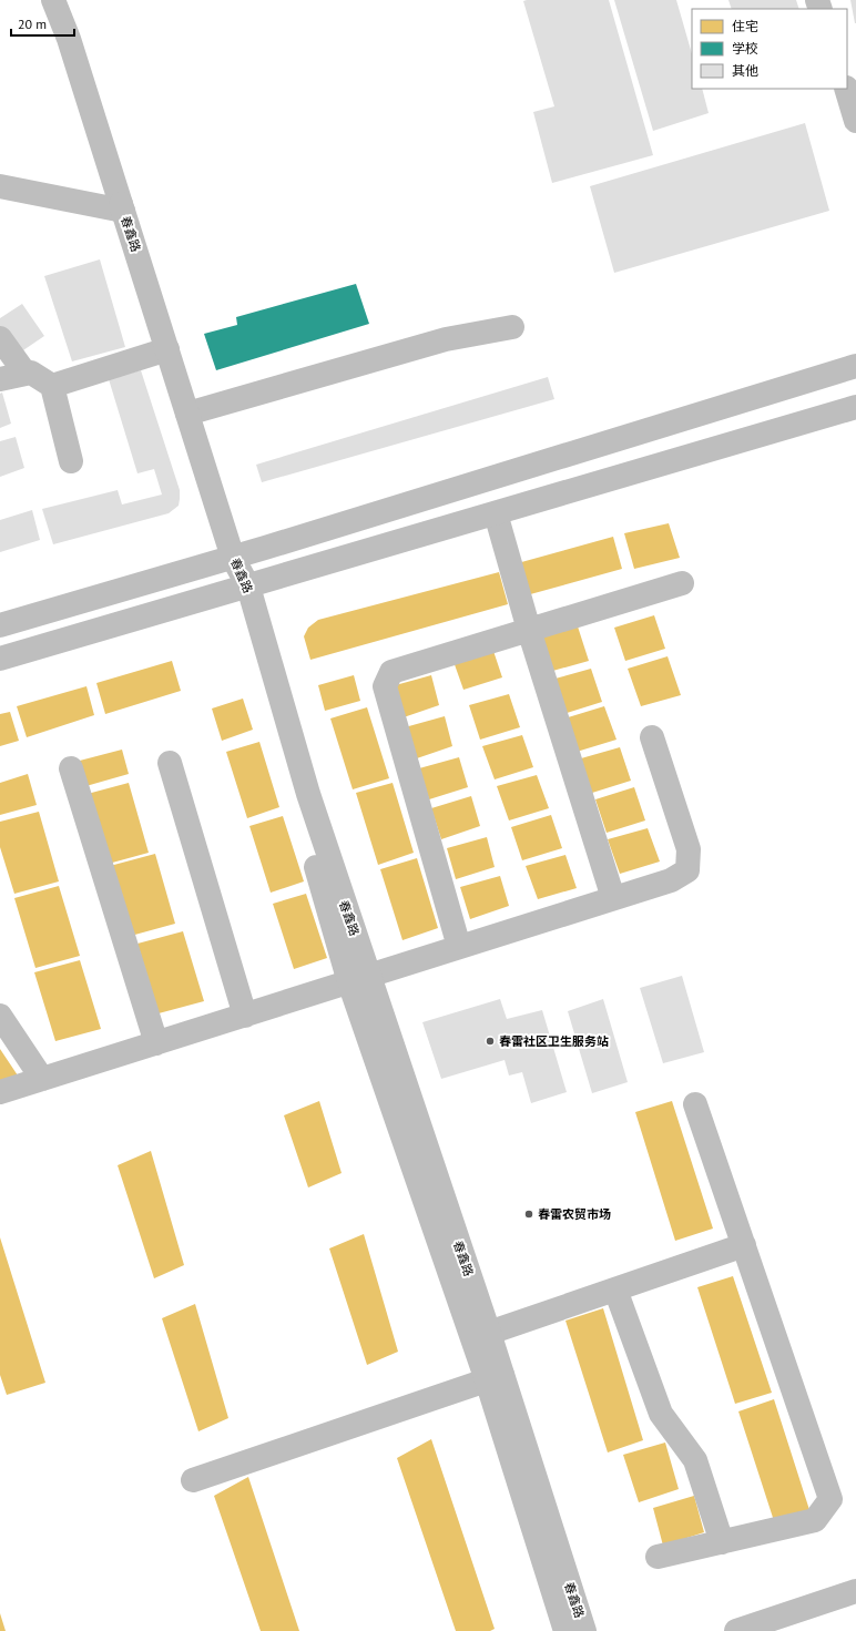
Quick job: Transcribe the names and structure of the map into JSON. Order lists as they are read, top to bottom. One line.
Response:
{"streets":{"main road":["春鑫路"]},"places":["春雷社区卫生服务站","春雷农贸市场"],"legend":["住宅","学校","其他"],"scale_bar":"20 m"}
